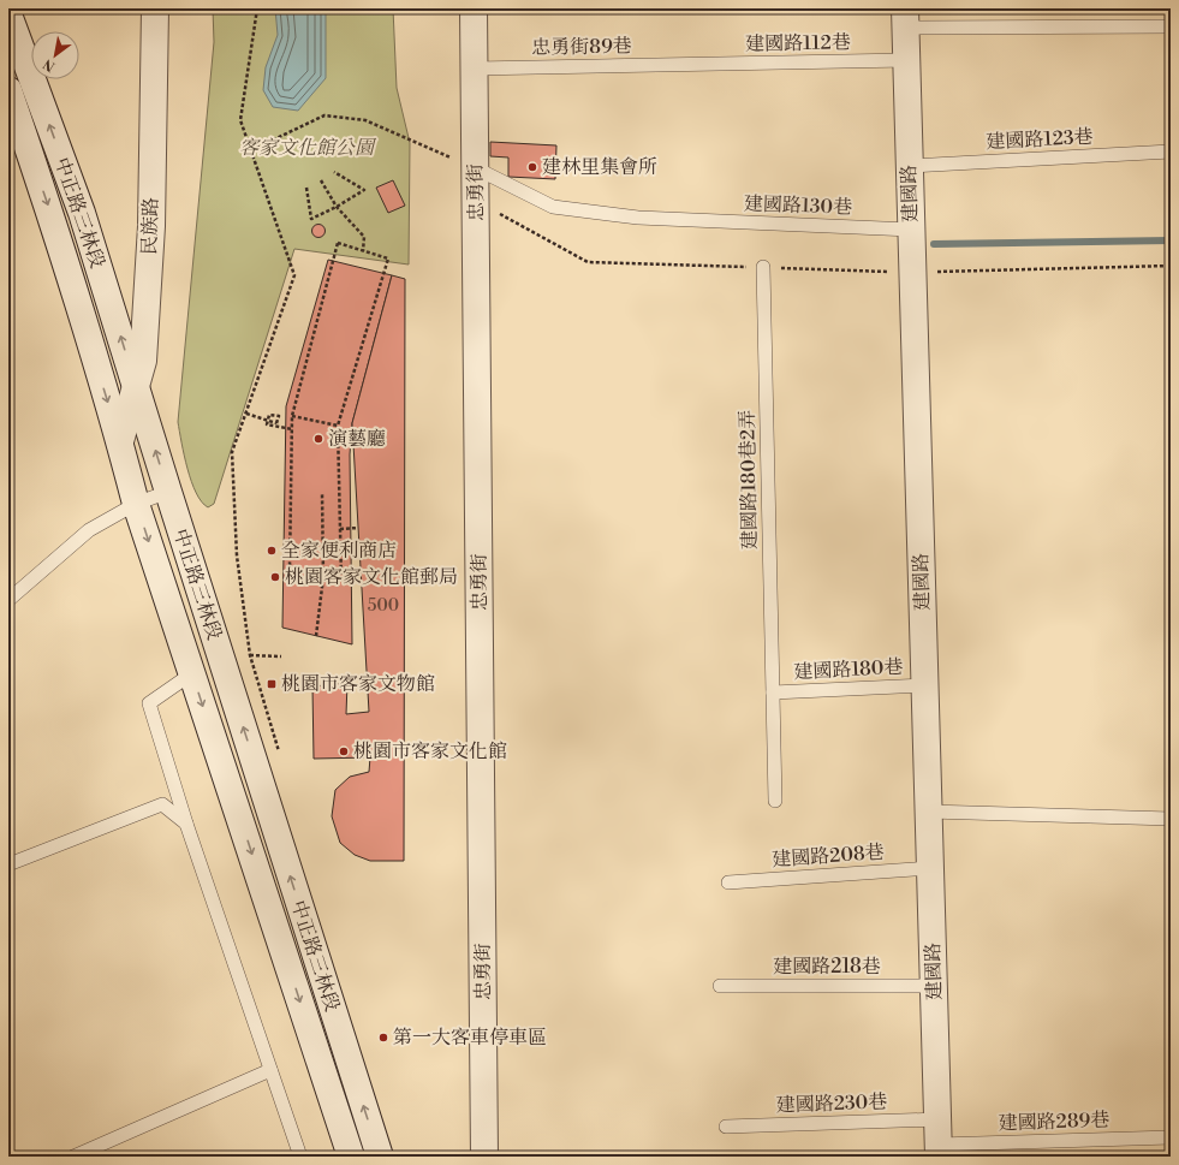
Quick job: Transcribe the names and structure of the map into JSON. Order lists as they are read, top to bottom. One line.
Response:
{"streets":{"street":["忠勇街","建國路","中正路三林段","民族路"],"lane":["建國路112巷","忠勇街89巷","建國路123巷","建國路130巷","建國路180巷2弄","建國路180巷","建國路208巷","建國路218巷","建國路230巷","建國路289巷"]},"crossings":[["建國路112巷","忠勇街89巷"],["建國路112巷","建國路"],["忠勇街89巷","忠勇街"],["建國路123巷","建國路"],["忠勇街","建國路130巷"],["建國路","建國路130巷"],["建國路","建國路180巷"],["建國路","建國路208巷"],["建國路","建國路218巷"],["建國路","建國路230巷"],["建國路","建國路289巷"],["中正路三林段","民族路"],["建國路180巷2弄","建國路180巷"]],"parks":["客家文化館公園"],"places":{"other":["建林里集會所","演藝廳","全家便利商店","桃園客家文化館郵局","桃園市客家文化館","第一大客車停車區"],"transit":["桃園市客家文物館"]},"house_numbers":["500"],"north":"bottom left"}
